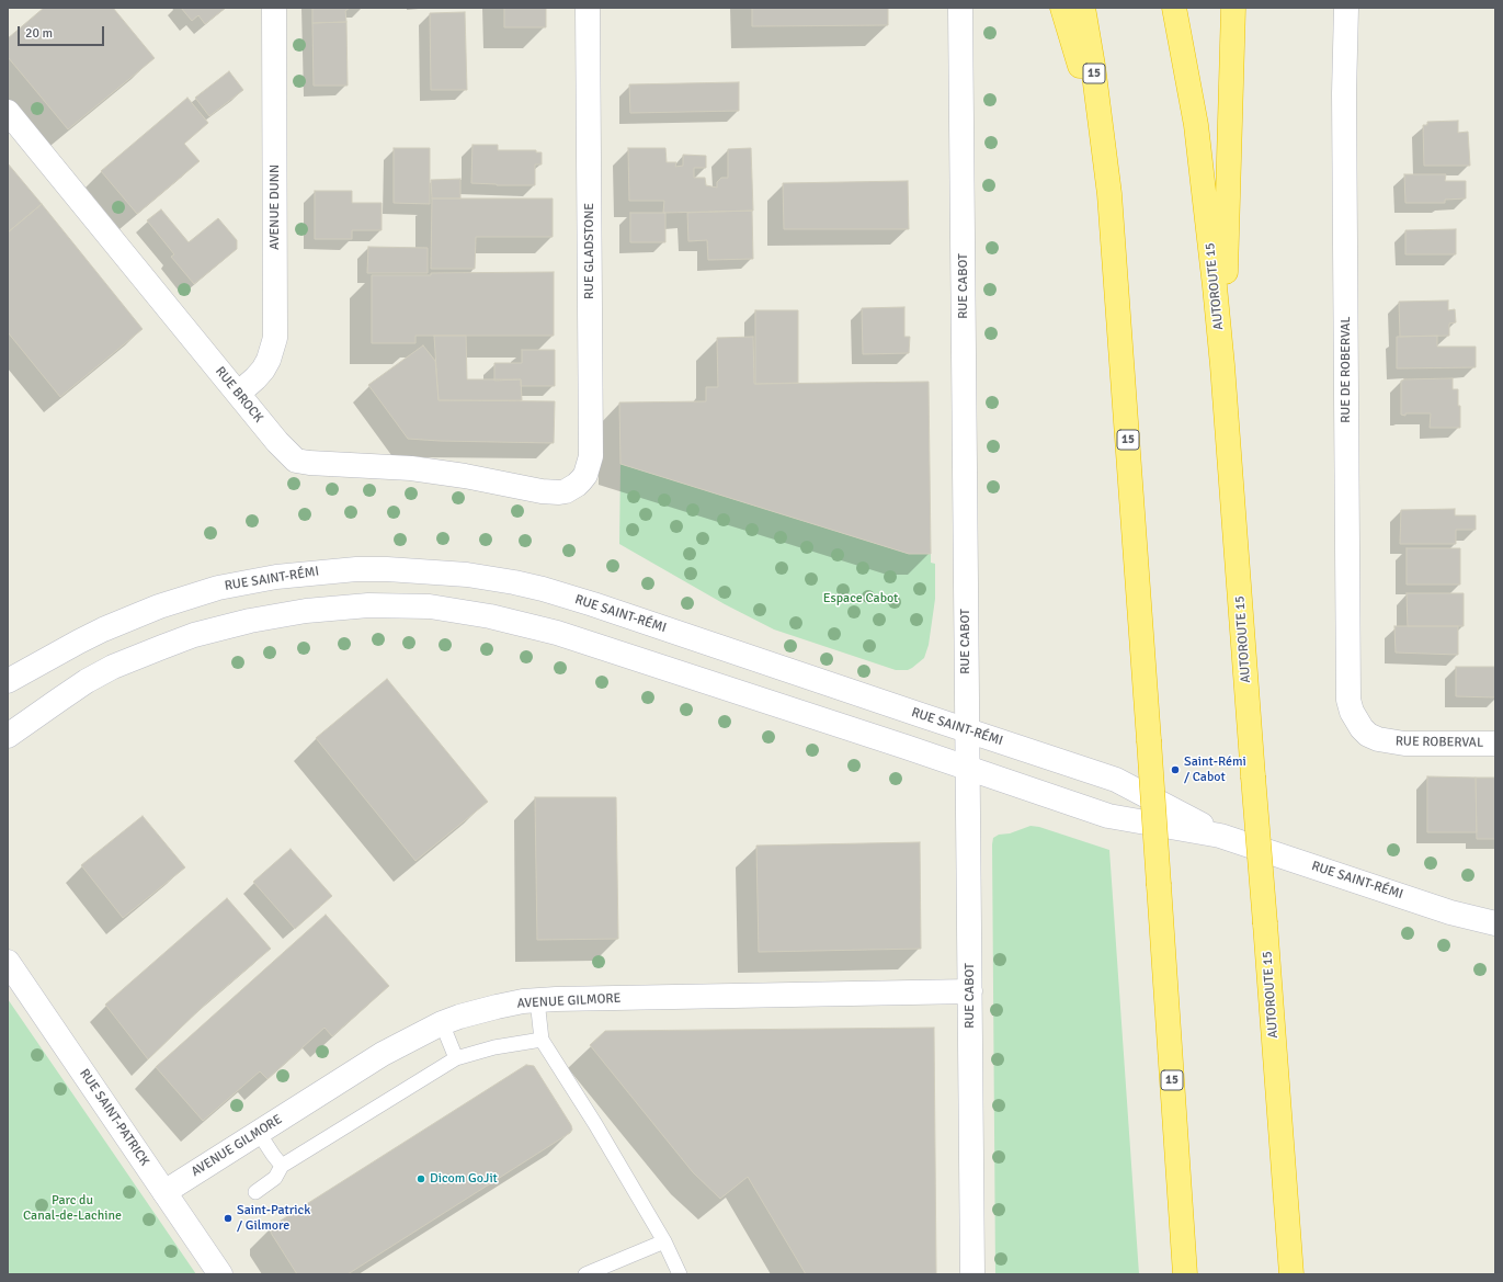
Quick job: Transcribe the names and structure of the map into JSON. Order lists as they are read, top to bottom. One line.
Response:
{"streets":{"highway":["15","AUTOROUTE 15"],"street":["AVENUE DUNN","RUE GLADSTONE","RUE CABOT","RUE DE ROBERVAL","RUE BROCK","RUE SAINT-RÉMI","RUE ROBERVAL","AVENUE GILMORE","RUE SAINT-PATRICK"]},"crossings":[["AVENUE DUNN","RUE BROCK"],["RUE GLADSTONE","RUE BROCK"],["RUE CABOT","RUE SAINT-RÉMI"],["RUE CABOT","AVENUE GILMORE"],["RUE DE ROBERVAL","RUE ROBERVAL"],["AVENUE GILMORE","RUE SAINT-PATRICK"]],"parks":["Espace Cabot","Parc du Canal-de-Lachine"],"places":["Saint-Rémi / Cabot","Dicom GoJit","Saint-Patrick / Gilmore"],"scale_bar":"20 m"}
